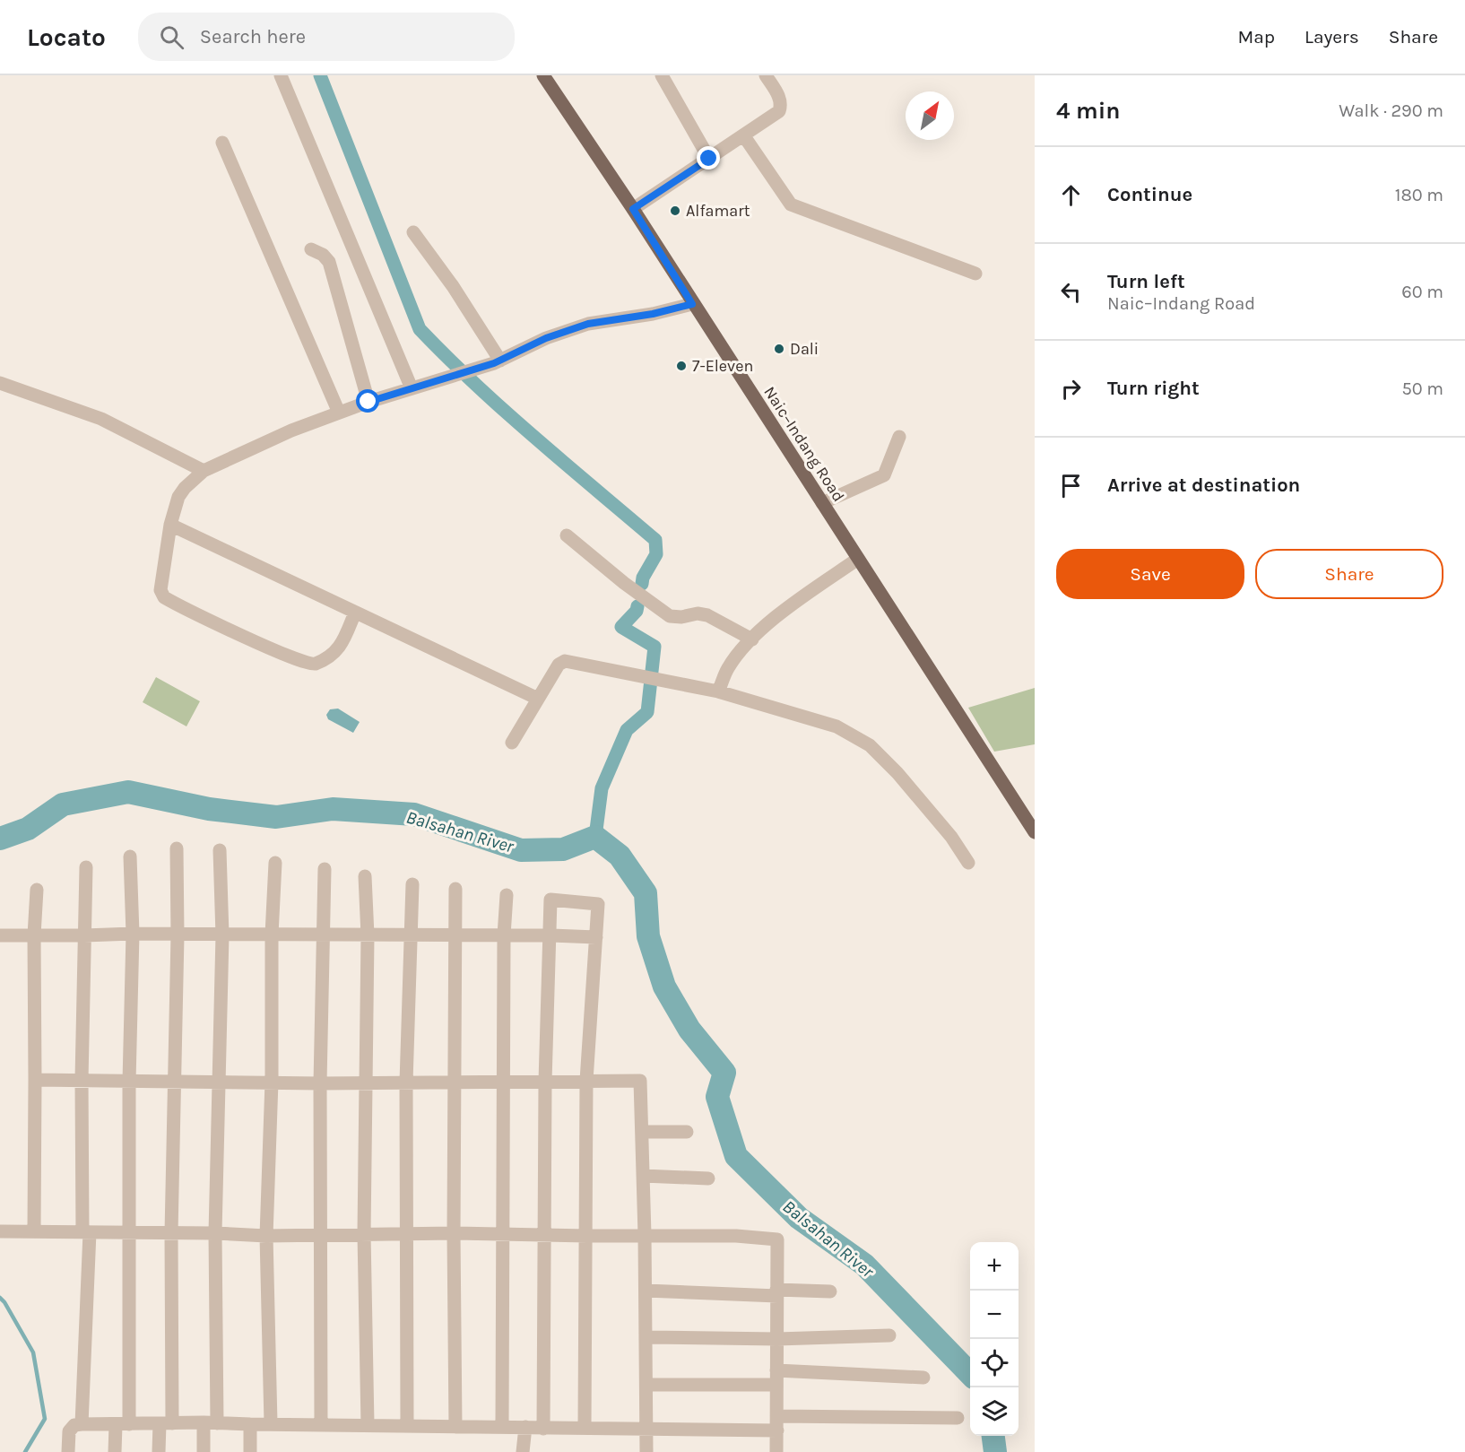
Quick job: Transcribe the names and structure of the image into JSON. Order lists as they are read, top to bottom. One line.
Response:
{"streets":{"main road":["Naic–Indang Road"]},"water":["Balsahan River"],"places":["Alfamart","Dali","7-Eleven"],"north":"top right","page":{"header":"Locato","search":"Search here","nav":["Map","Layers","Share"],"heading":["4 min","Walk · 290 m"],"list":[["Continue","180 m"],["Turn left","Naic–Indang Road","60 m"],["Turn right","50 m"],"Arrive at destination"],"buttons":["Save","Share"],"map_buttons":["+","−"]}}
